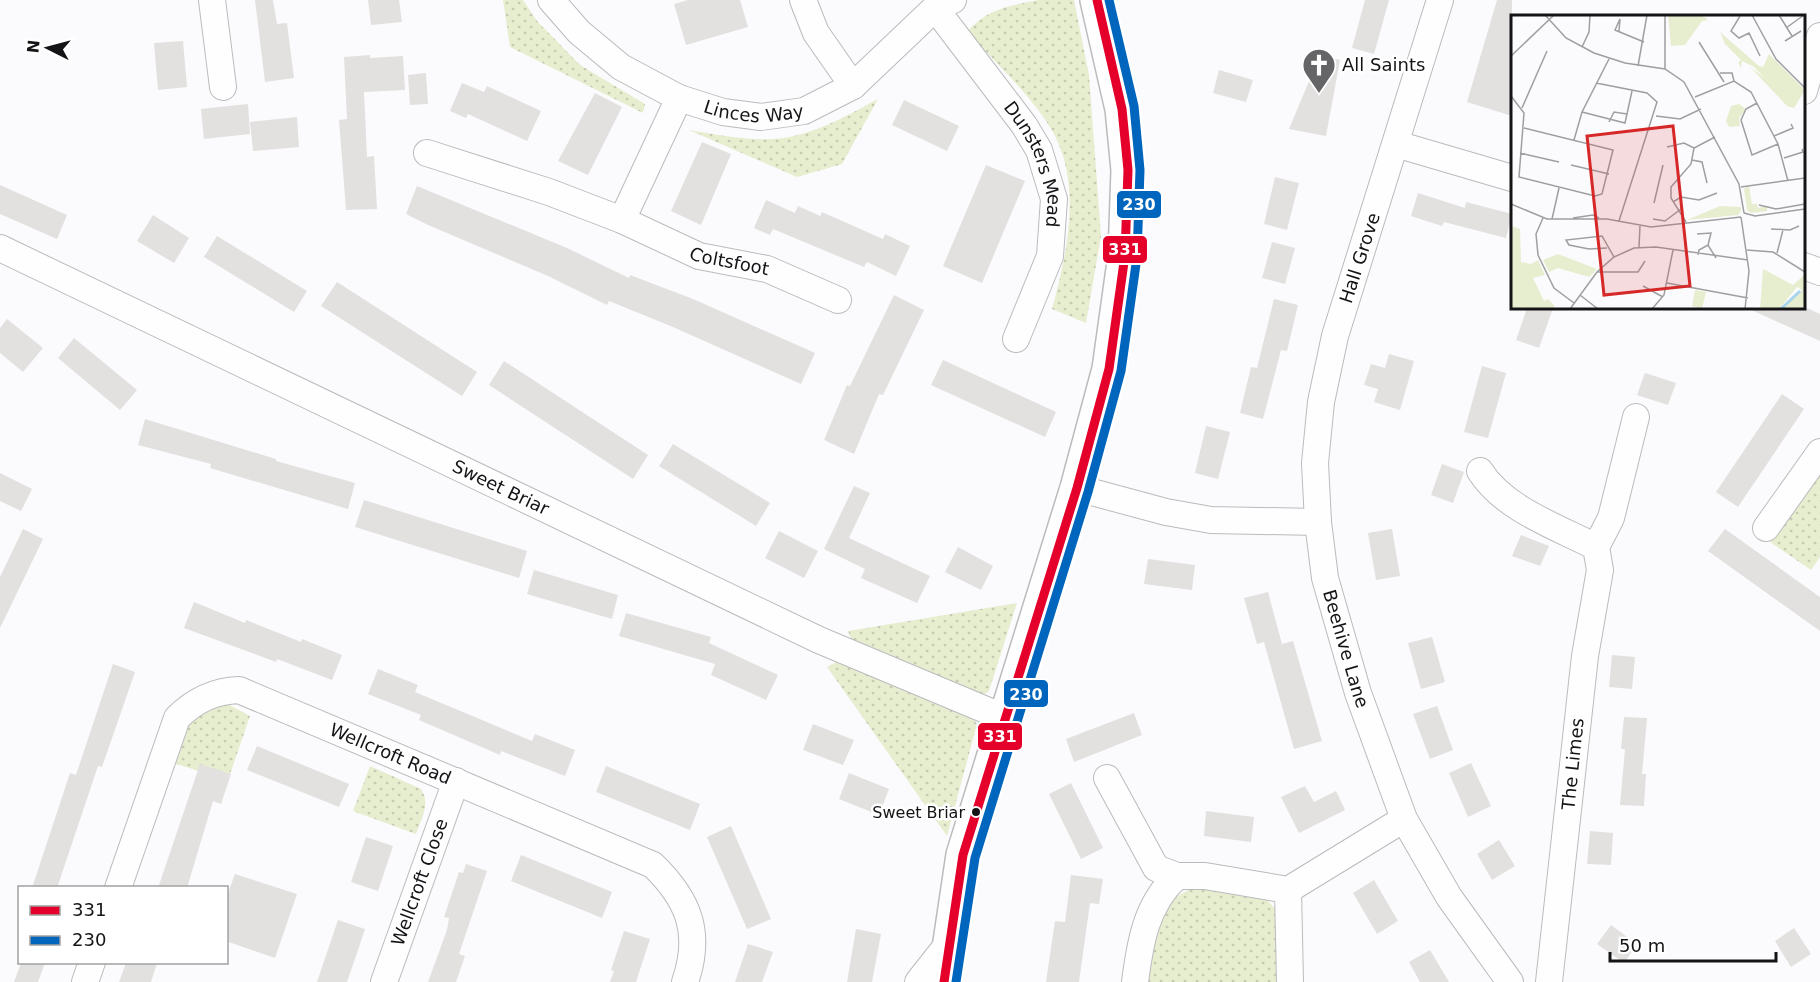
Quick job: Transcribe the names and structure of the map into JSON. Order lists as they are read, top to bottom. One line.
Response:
{"streets":{"street":["Linces Way","Dunsters Mead","Hall Grove","Coltsfoot","Sweet Briar","Beehive Lane","Wellcroft Road","The Limes","Wellcroft Close"]},"crossings":[["Linces Way","Dunsters Mead"],["Hall Grove","Beehive Lane"],["Wellcroft Road","Wellcroft Close"]],"places":{"church":["All Saints"],"other":["Sweet Briar"]},"lines":["transit line 331","transit line 230"],"legend":["331","230"],"scale_bar":"50 m","north":"left"}
